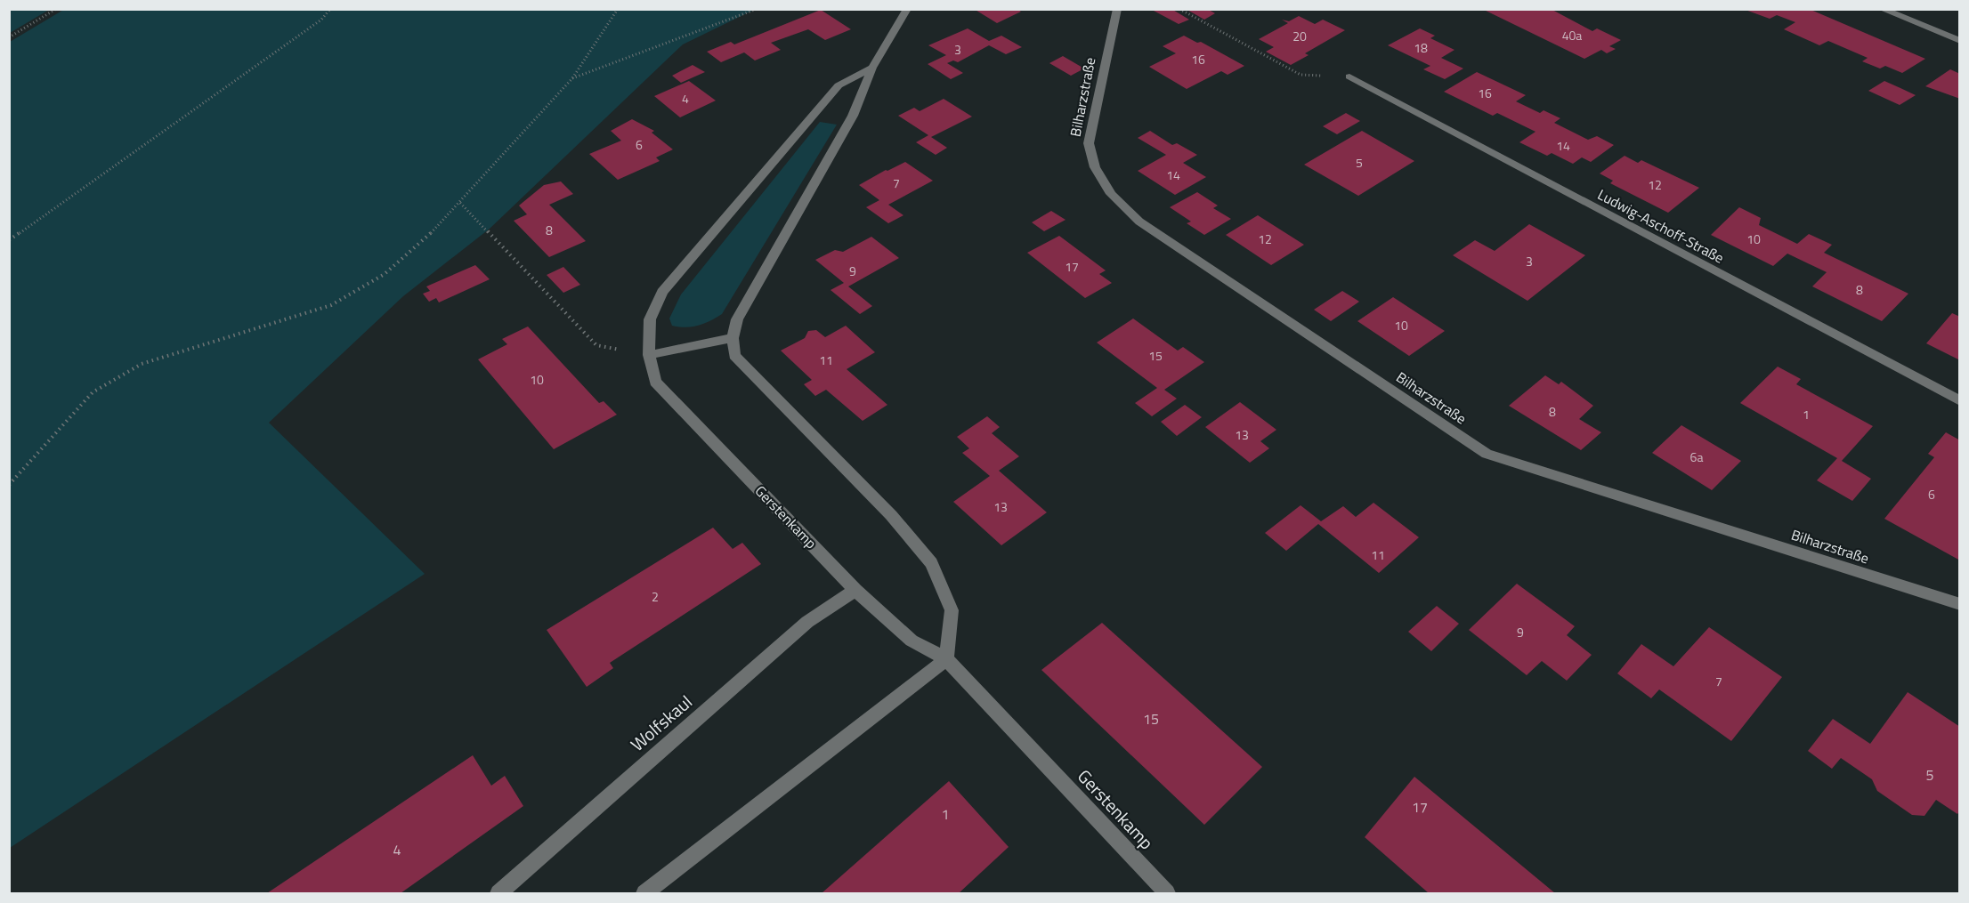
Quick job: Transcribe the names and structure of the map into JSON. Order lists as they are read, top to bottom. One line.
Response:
{"streets":{"street":["Bilharzstraße","Ludwig-Aschoff-Straße","Gerstenkamp","Wolfskaul"]},"crossings":[["Gerstenkamp","Wolfskaul"]],"house_numbers":["40a","20","18","3","16","16","4","6","14","5","14","7","12","8","12","10","3","17","9","8","10","15","11","10","8","1","13","6a","6","13","11","2","9","7","15","5","17","1","4"]}
